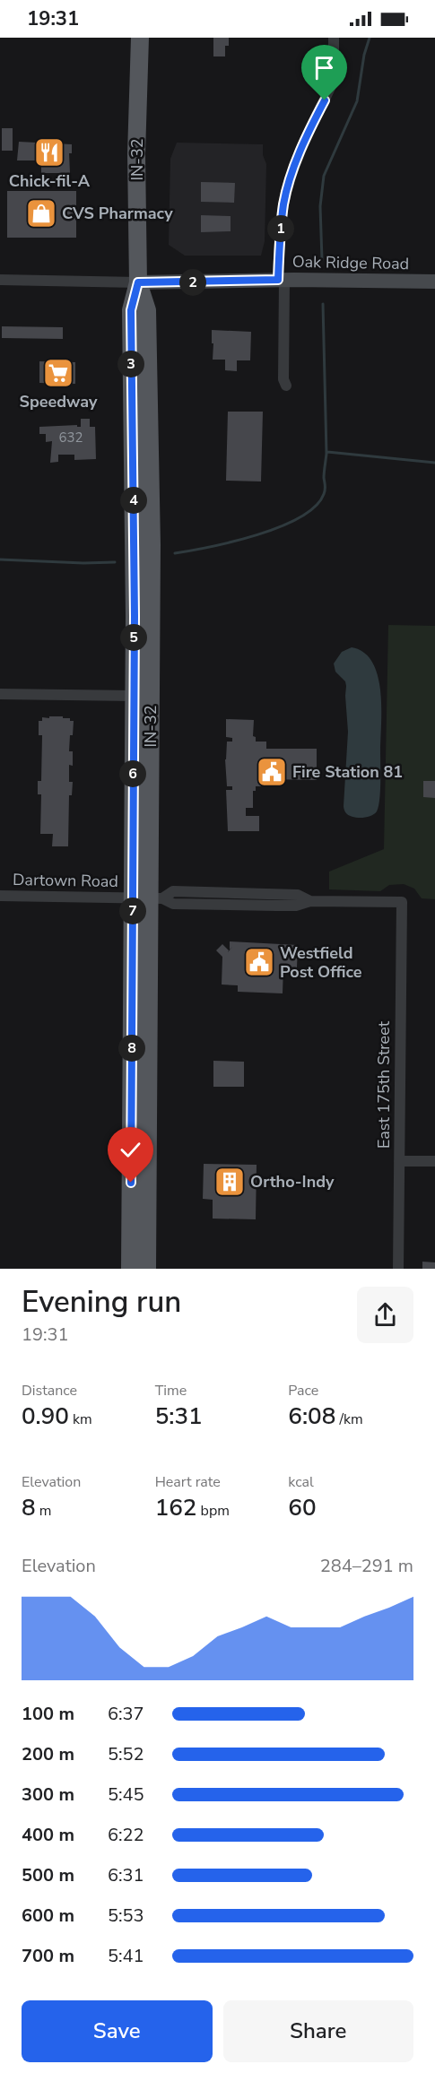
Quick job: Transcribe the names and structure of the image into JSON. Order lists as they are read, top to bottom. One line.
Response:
{"streets":{"main road":["IN-32"],"street":["Oak Ridge Road","Dartown Road","East 175th Street"]},"crossings":[["IN-32","Oak Ridge Road"],["IN-32","Dartown Road"],["Dartown Road","East 175th Street"]],"places":{"restaurant":["Chick-fil-A"],"shop":["CVS Pharmacy"],"supermarket":["Speedway"],"public building":["Fire Station 81","Westfield Post Office"],"building":["Ortho-Indy"]},"house_numbers":["632"],"page":{"status":"19:31","pins":["1","2","3","4","5","6","7","8"],"heading":["Evening run","19:31"],"stats":[["Distance","0.90 km"],["Time","5:31"],["Pace","6:08 /km"],["Elevation","8 m"],["Heart rate","162 bpm"],["kcal","60"]],"chart":["Elevation","284–291 m"],"list":[{"name":"100 m","note":"6:37"},{"name":"200 m","note":"5:52"},{"name":"300 m","note":"5:45"},{"name":"400 m","note":"6:22"},{"name":"500 m","note":"6:31"},{"name":"600 m","note":"5:53"},{"name":"700 m","note":"5:41"}],"buttons":["Save","Share"]}}
